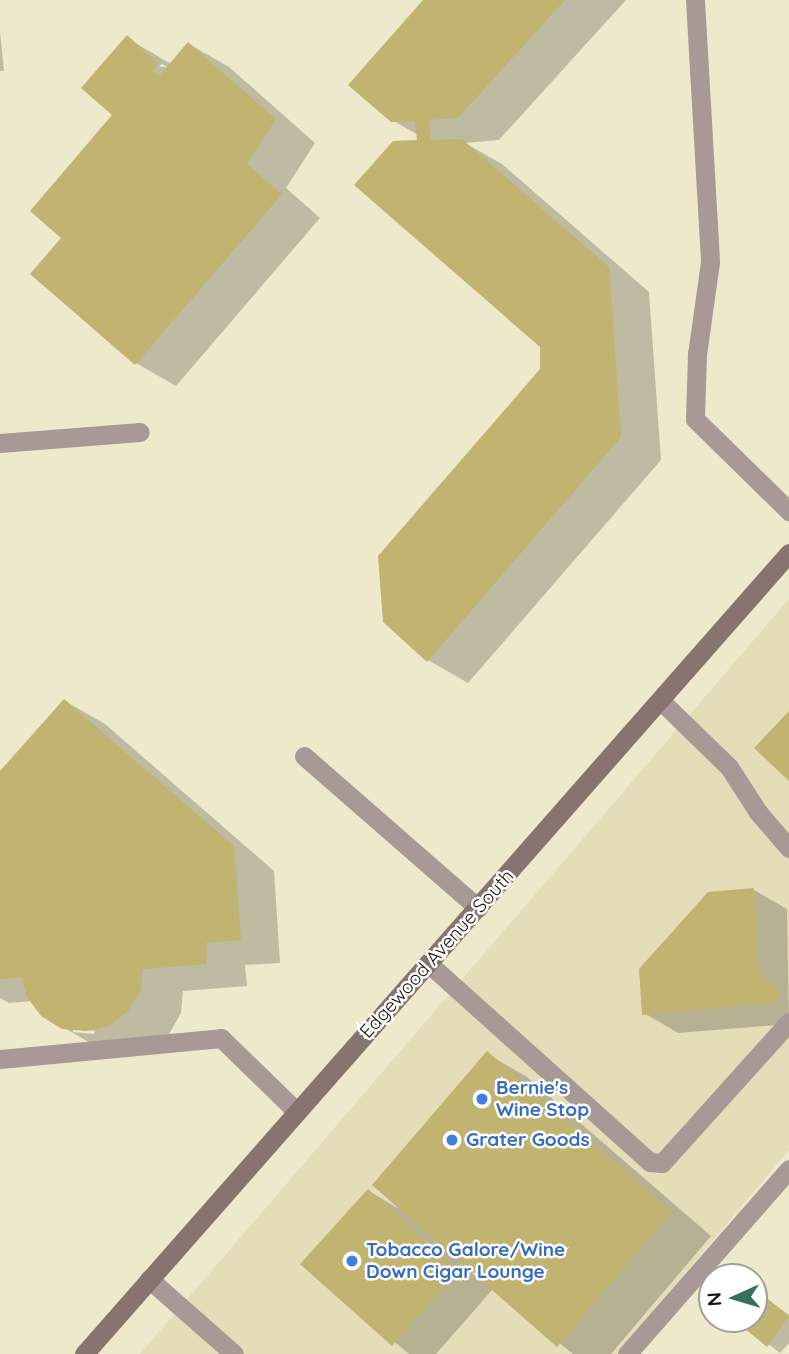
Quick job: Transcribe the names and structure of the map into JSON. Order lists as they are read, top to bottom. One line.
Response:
{"streets":{"main road":["Edgewood Avenue South"]},"places":["Bernie's Wine Stop","Grater Goods","Tobacco Galore/Wine Down Cigar Lounge"],"north":"left"}
